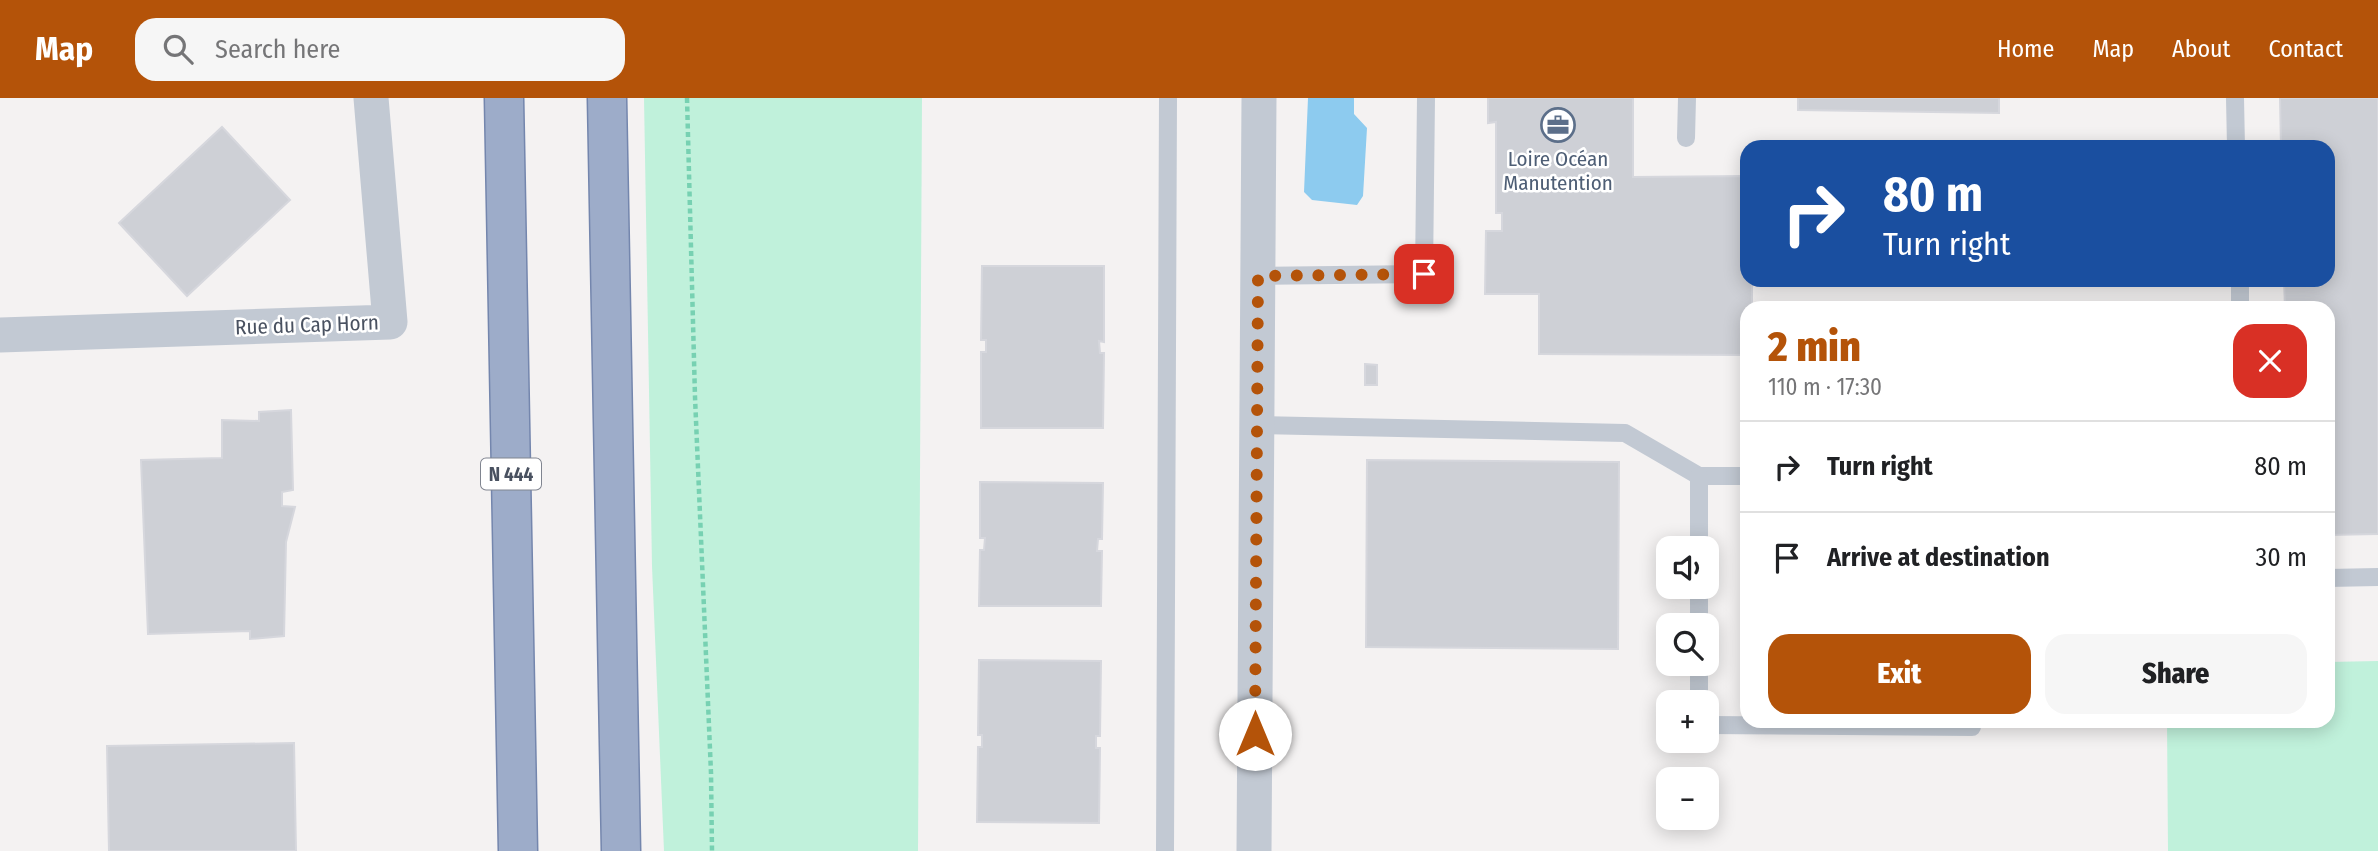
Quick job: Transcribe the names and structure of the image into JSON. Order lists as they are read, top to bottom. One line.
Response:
{"streets":{"highway":["N 444"],"street":["Rue du Cap Horn"]},"places":{"office":["Loire Océan Manutention"]},"page":{"header":"Map","search":"Search here","nav":["Home","Map","About","Contact"],"turn":["80 m","Turn right"],"heading":["2 min","110 m · 17:30"],"list":[{"name":"Turn right","value":"80 m"},{"name":"Arrive at destination","value":"30 m"}],"map_buttons":["+","−"],"buttons":["Exit","Share"]}}
